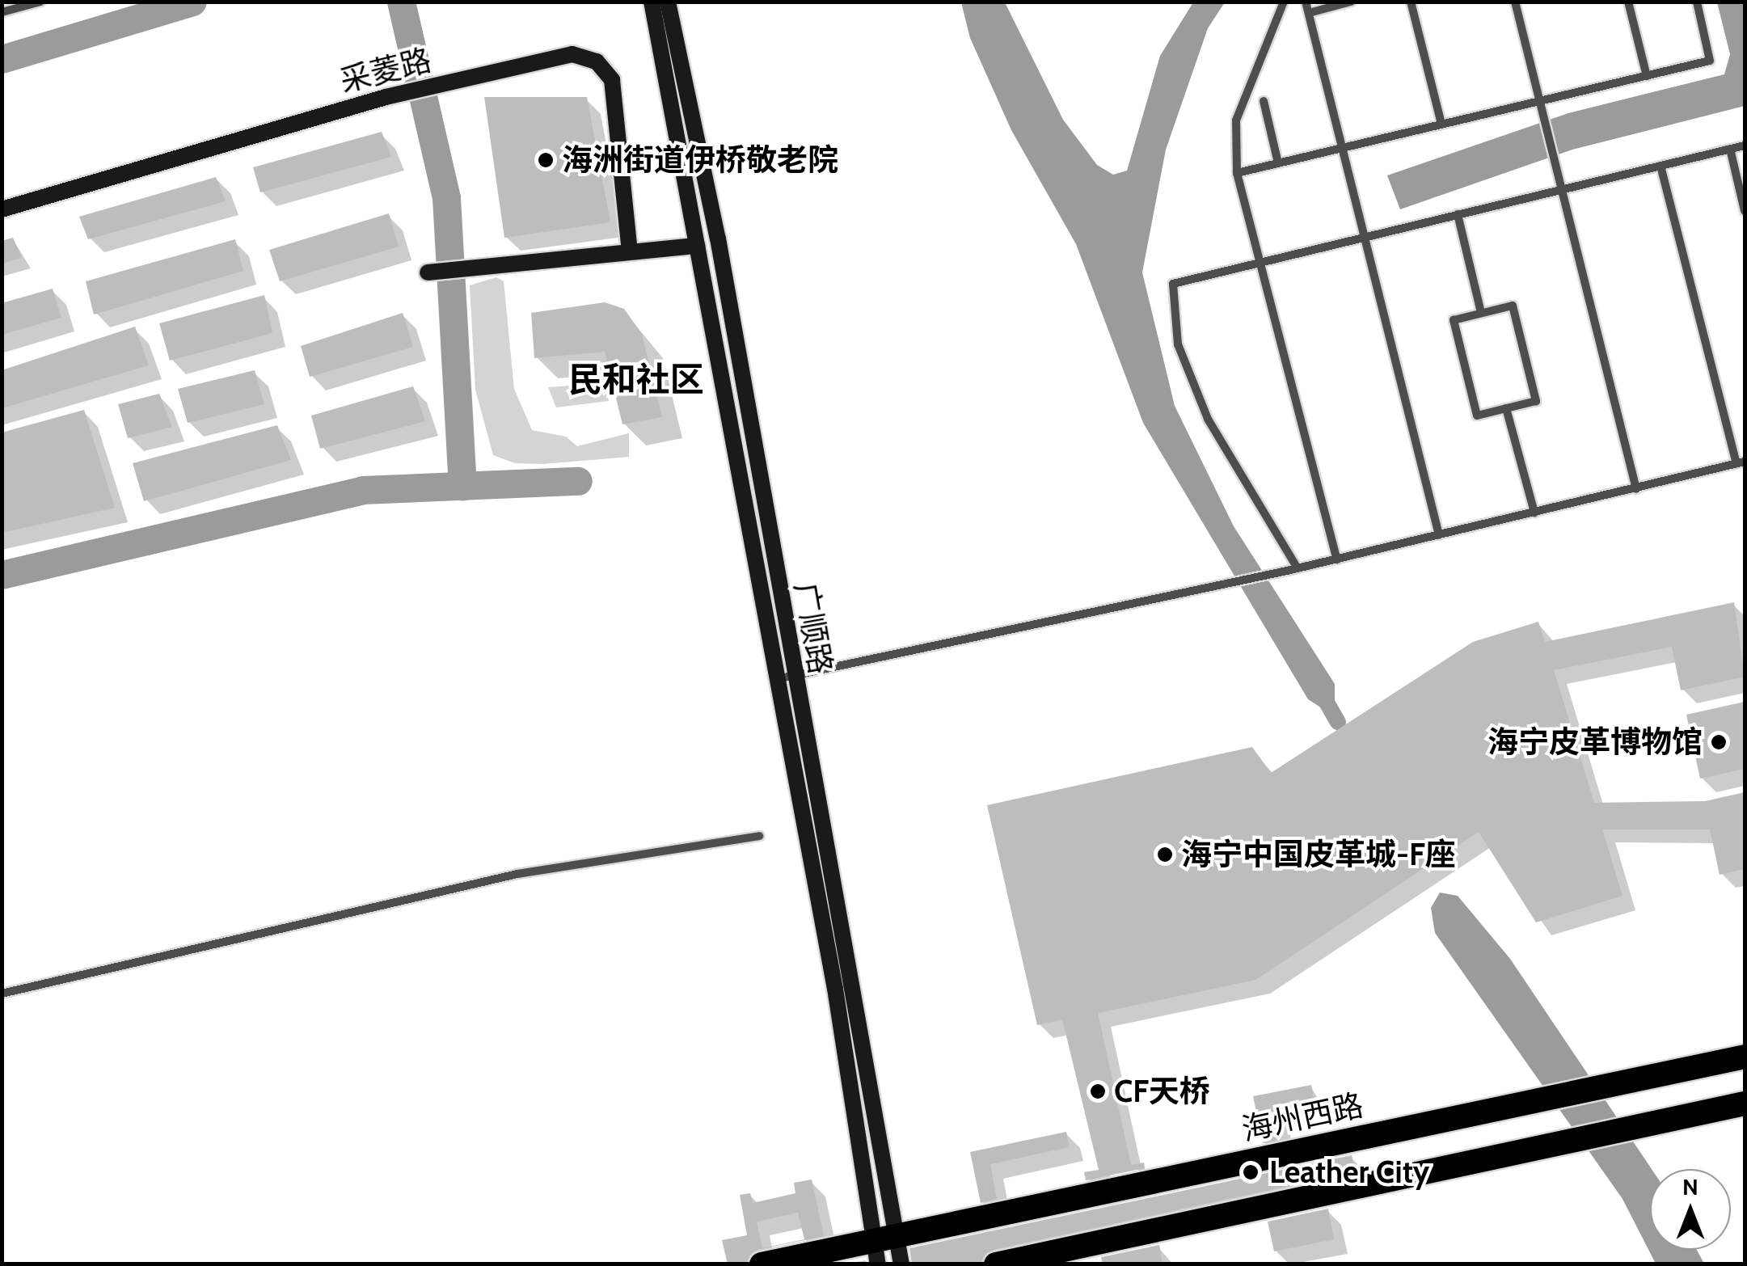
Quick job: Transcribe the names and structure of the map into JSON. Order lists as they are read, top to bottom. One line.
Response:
{"streets":{"highway":["海州西路"],"main road":["采菱路","广顺路"]},"crossings":[["广顺路","海州西路"]],"districts":["民和社区"],"places":["海洲街道伊桥敬老院","海宁皮革博物馆","海宁中国皮革城-F座","CF天桥","Leather City"],"north":"top"}
